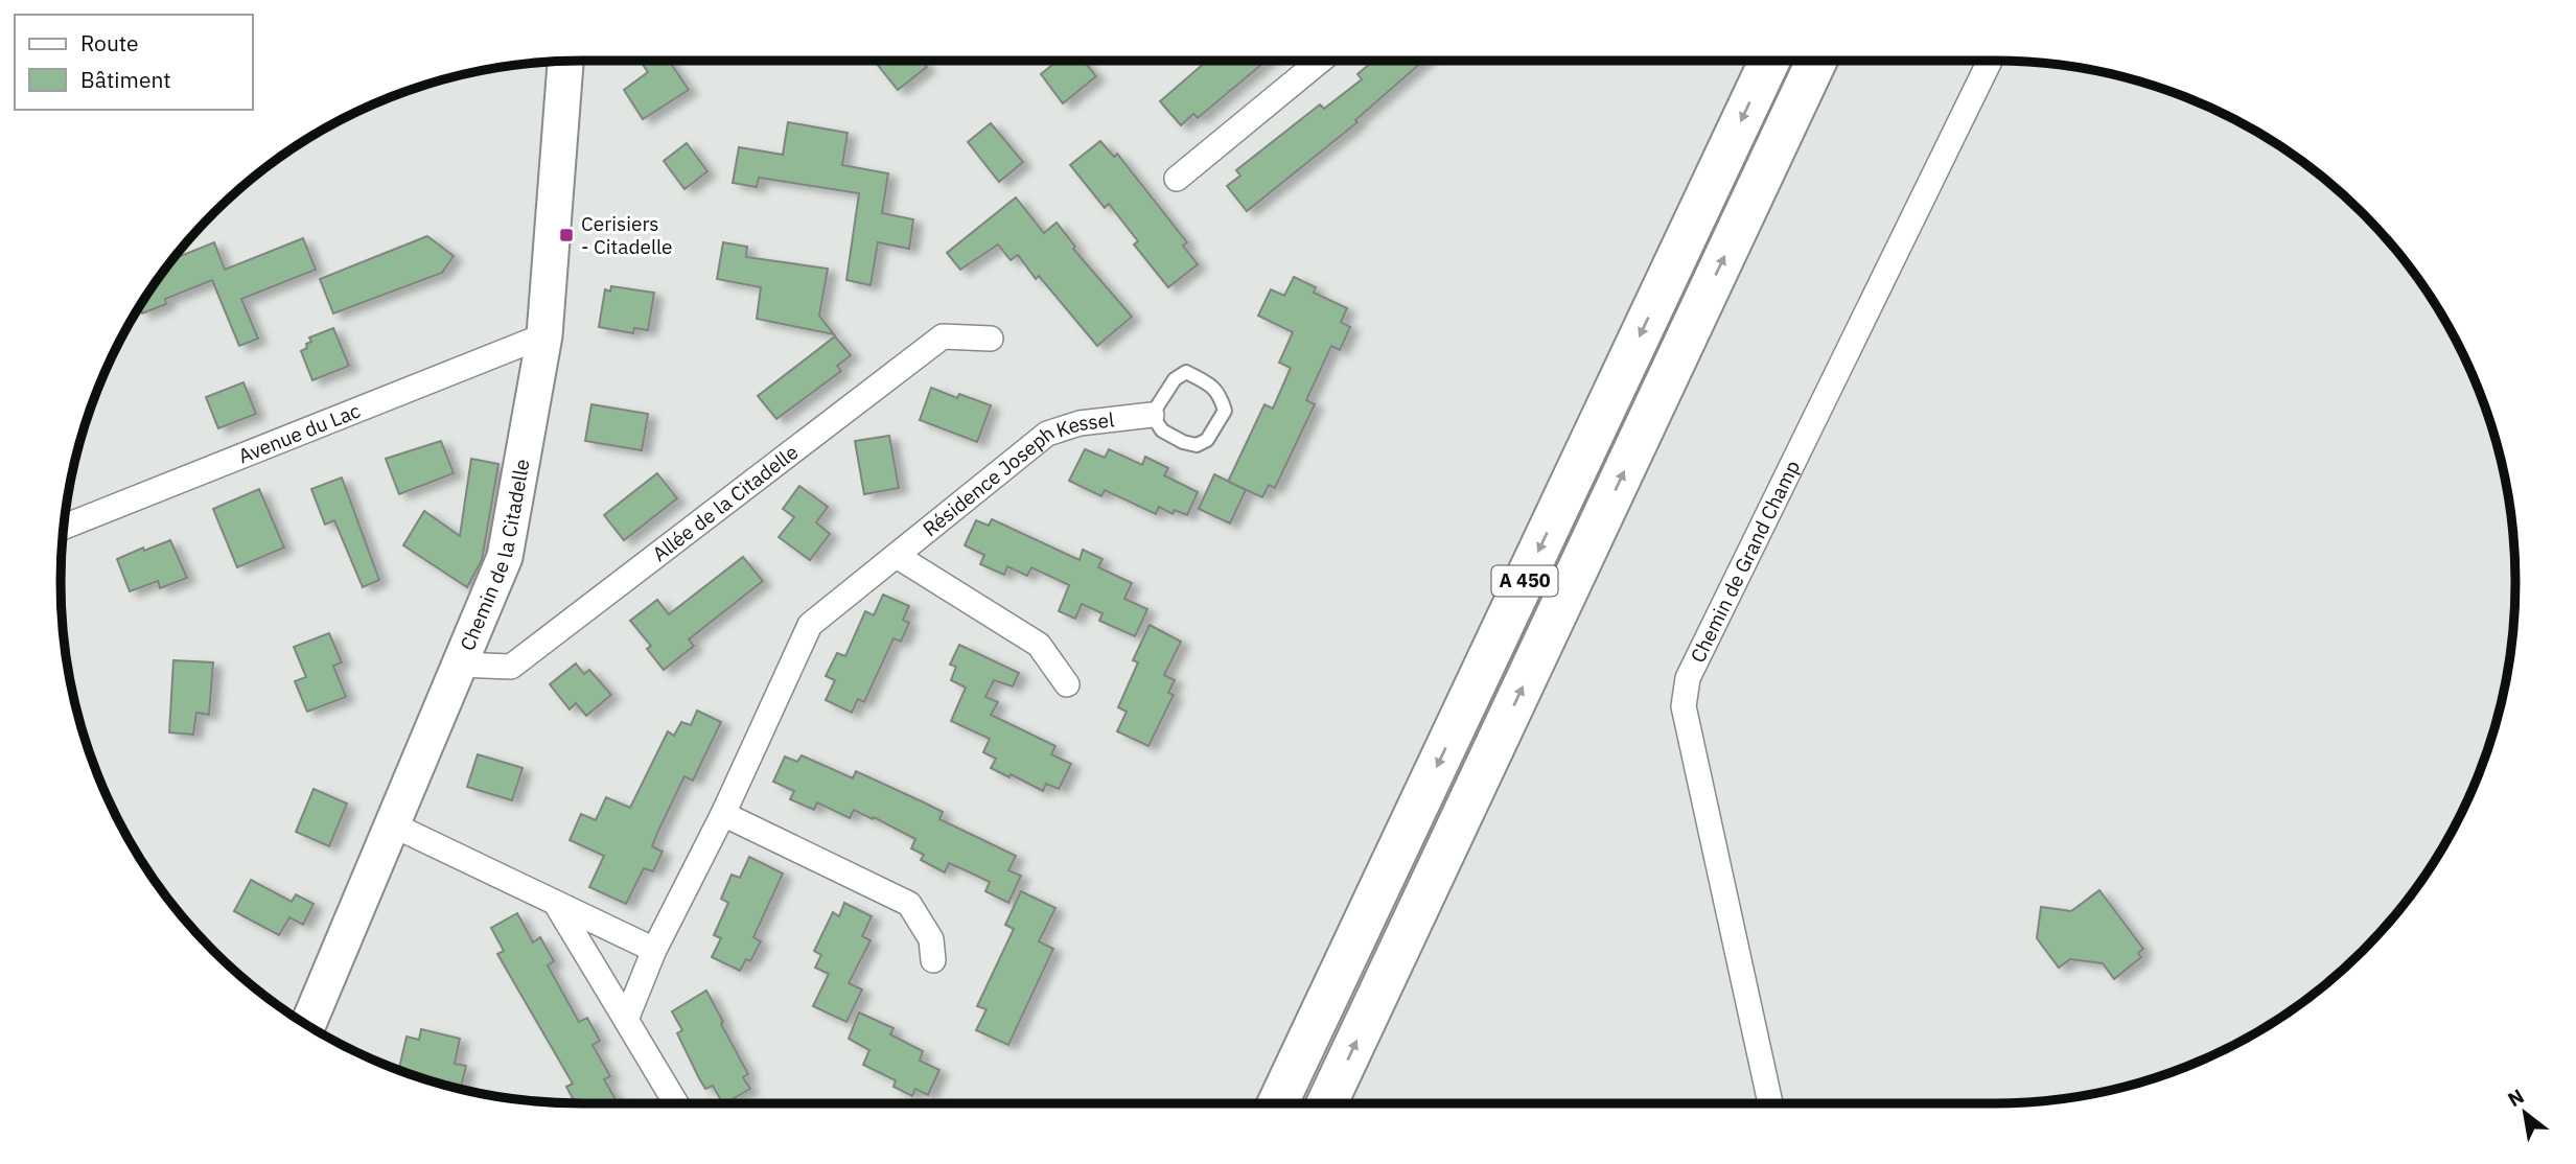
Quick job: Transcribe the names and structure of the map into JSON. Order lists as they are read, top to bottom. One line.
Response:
{"streets":{"highway":["A 450"],"street":["Avenue du Lac","Résidence Joseph Kessel","Allée de la Citadelle","Chemin de la Citadelle","Chemin de Grand Champ"]},"crossings":[["Avenue du Lac","Chemin de la Citadelle"],["Allée de la Citadelle","Chemin de la Citadelle"]],"places":{"transit":["Cerisiers - Citadelle"]},"legend":["Route","Bâtiment"],"north":"top left"}
